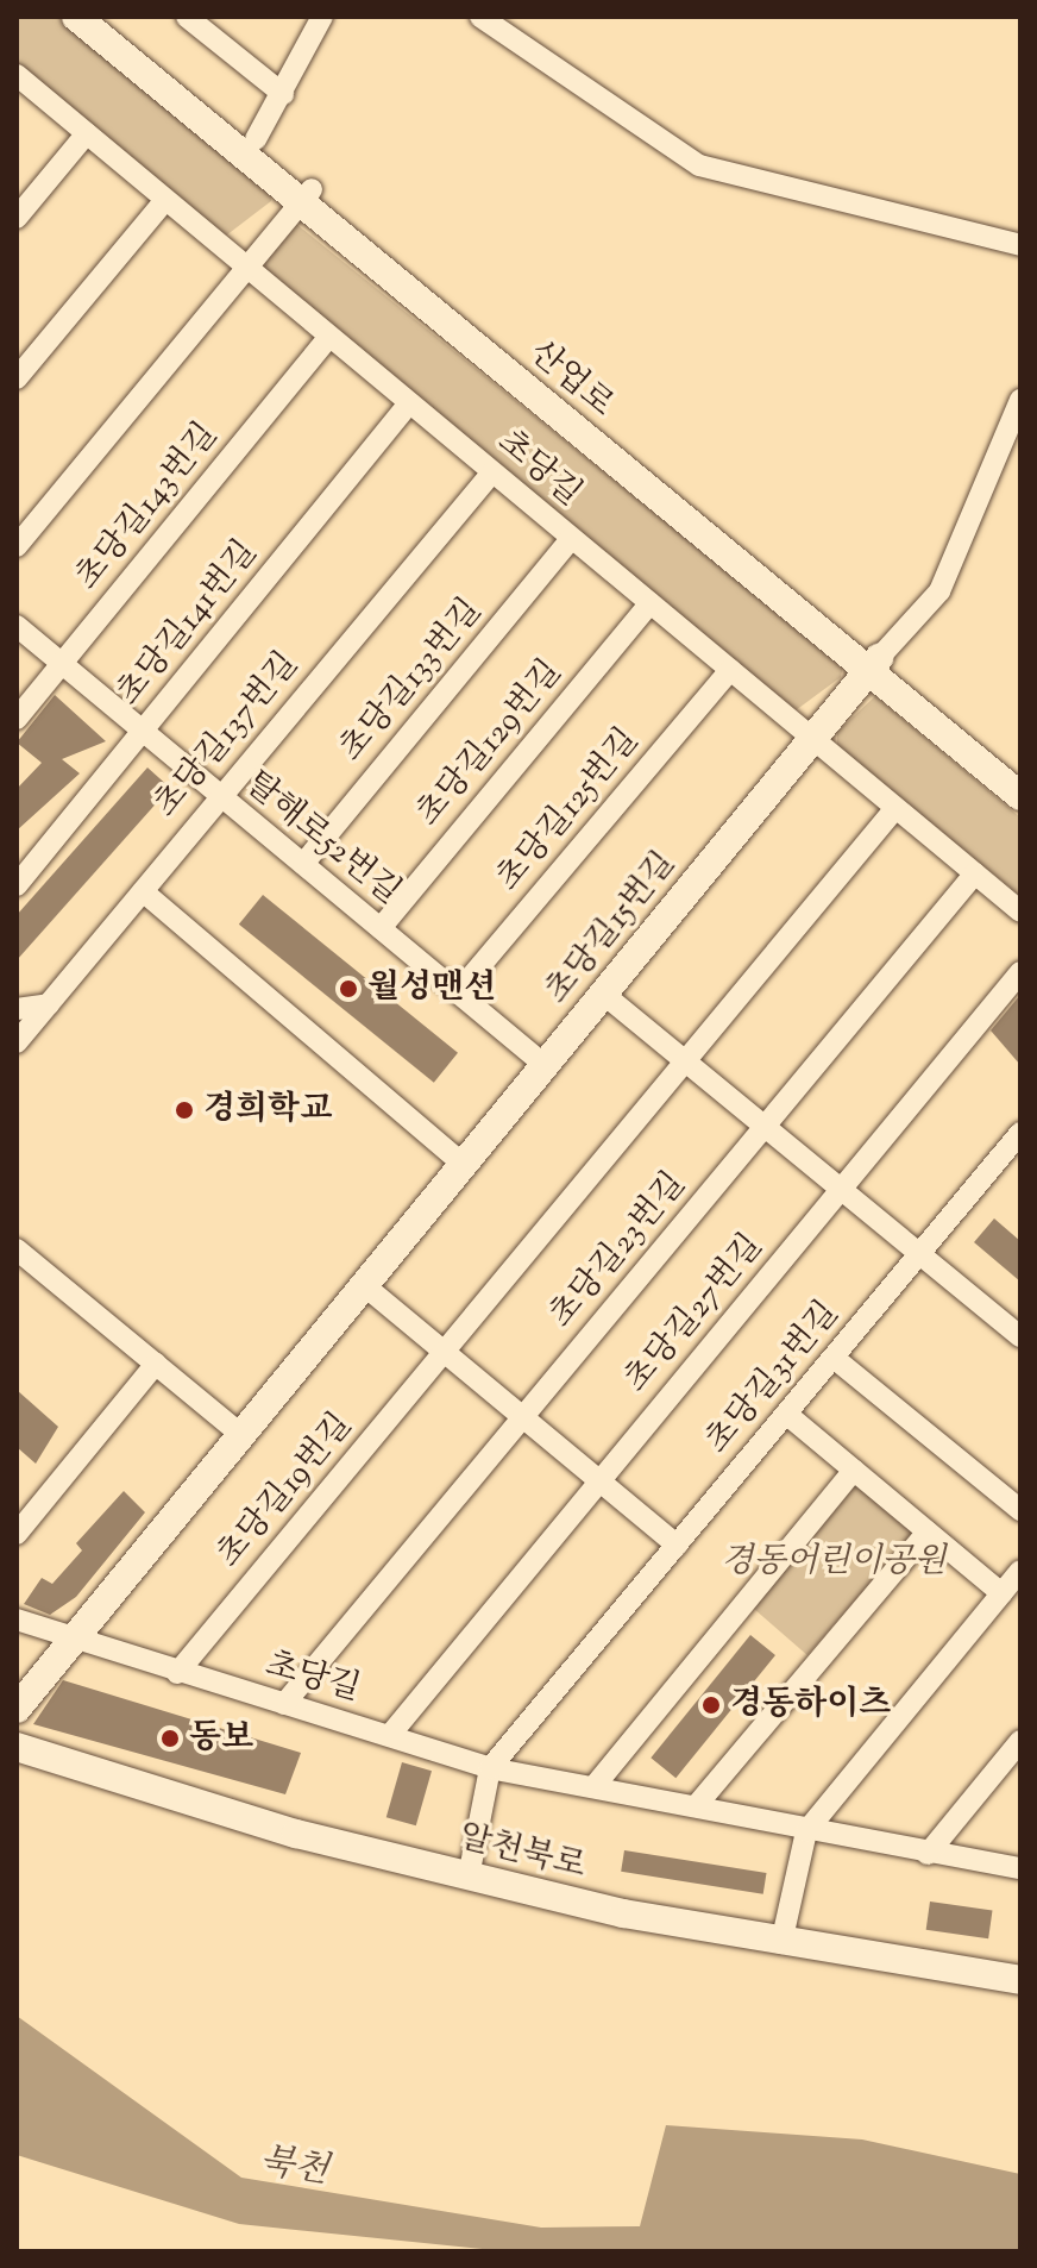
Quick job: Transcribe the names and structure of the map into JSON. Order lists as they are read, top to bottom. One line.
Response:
{"streets":{"street":["산업로","초당길","초당길143번길","초당길141번길","초당길133번길","초당길137번길","초당길129번길","초당길125번길","탈해로52번길","초당길15번길","초당길23번길","초당길27번길","초당길31번길","초당길19번길","알천북로"]},"crossings":[["산업로","초당길15번길"],["초당길","초당길143번길"],["초당길","초당길141번길"],["초당길","초당길133번길"],["초당길","초당길137번길"],["초당길","초당길129번길"],["초당길","초당길125번길"],["초당길","초당길15번길"],["초당길","초당길23번길"],["초당길","초당길27번길"],["초당길","초당길31번길"],["초당길","초당길19번길"],["초당길143번길","탈해로52번길"],["초당길141번길","탈해로52번길"],["초당길133번길","탈해로52번길"],["초당길137번길","탈해로52번길"],["초당길129번길","탈해로52번길"],["초당길125번길","탈해로52번길"],["탈해로52번길","초당길15번길"]],"water":["북천"],"parks":["경동어린이공원"],"places":["월성맨션","경희학교","경동하이츠","동보"]}
